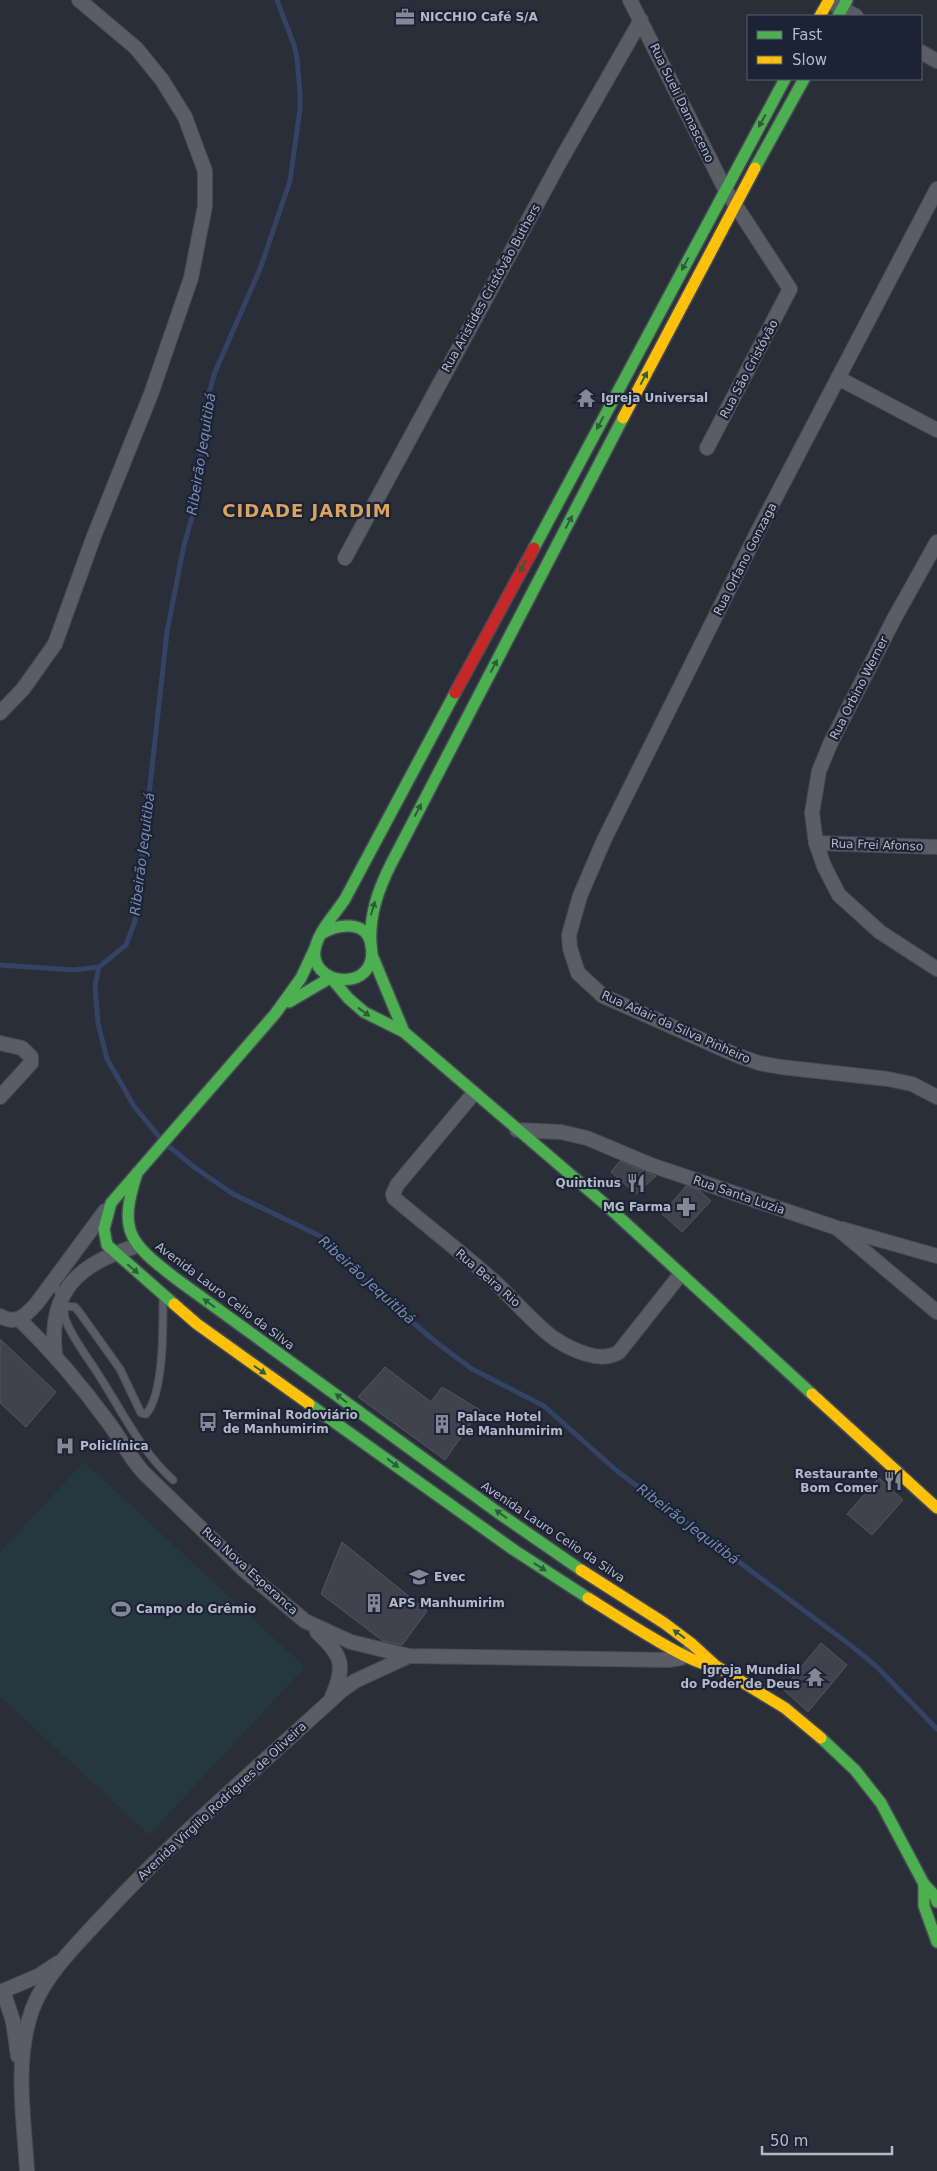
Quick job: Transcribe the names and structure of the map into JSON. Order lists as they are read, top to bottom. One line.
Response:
{"streets":{"street":["Rua Sueli Damasceno","Rua Aristides Cristóvão Buthers","Rua São Cristóvão","Rua Orfano Gonzaga","Rua Orbino Werner","Rua Frei Afonso","Rua Adair da Silva Pinheiro","Rua Santa Luzia","Rua Beira Rio","Avenida Lauro Celio da Silva","Rua Nova Esperanca","Avenida Virgilio Rodrigues de Oliveira"]},"crossings":[["Rua Sueli Damasceno","Rua Aristides Cristóvão Buthers"],["Rua Sueli Damasceno","Rua São Cristóvão"],["Rua Orfano Gonzaga","Rua Adair da Silva Pinheiro"],["Rua Orbino Werner","Rua Frei Afonso"],["Avenida Lauro Celio da Silva","Rua Nova Esperanca"],["Rua Nova Esperanca","Avenida Virgilio Rodrigues de Oliveira"]],"districts":["CIDADE JARDIM"],"water":["Ribeirão Jequitibá"],"places":{"office":["NICCHIO Café S/A"],"temple":["Igreja Universal","Igreja Mundial do Poder de Deus"],"restaurant":["Quintinus","Restaurante Bom Comer"],"pharmacy":["MG Farma"],"bus stop":["Terminal Rodoviário de Manhumirim"],"building":["Palace Hotel de Manhumirim","APS Manhumirim"],"hospital":["Policlínica"],"school or university":["Evec"],"sports":["Campo do Grêmio"]},"legend":["Fast","Slow"],"scale_bar":"50 m"}
